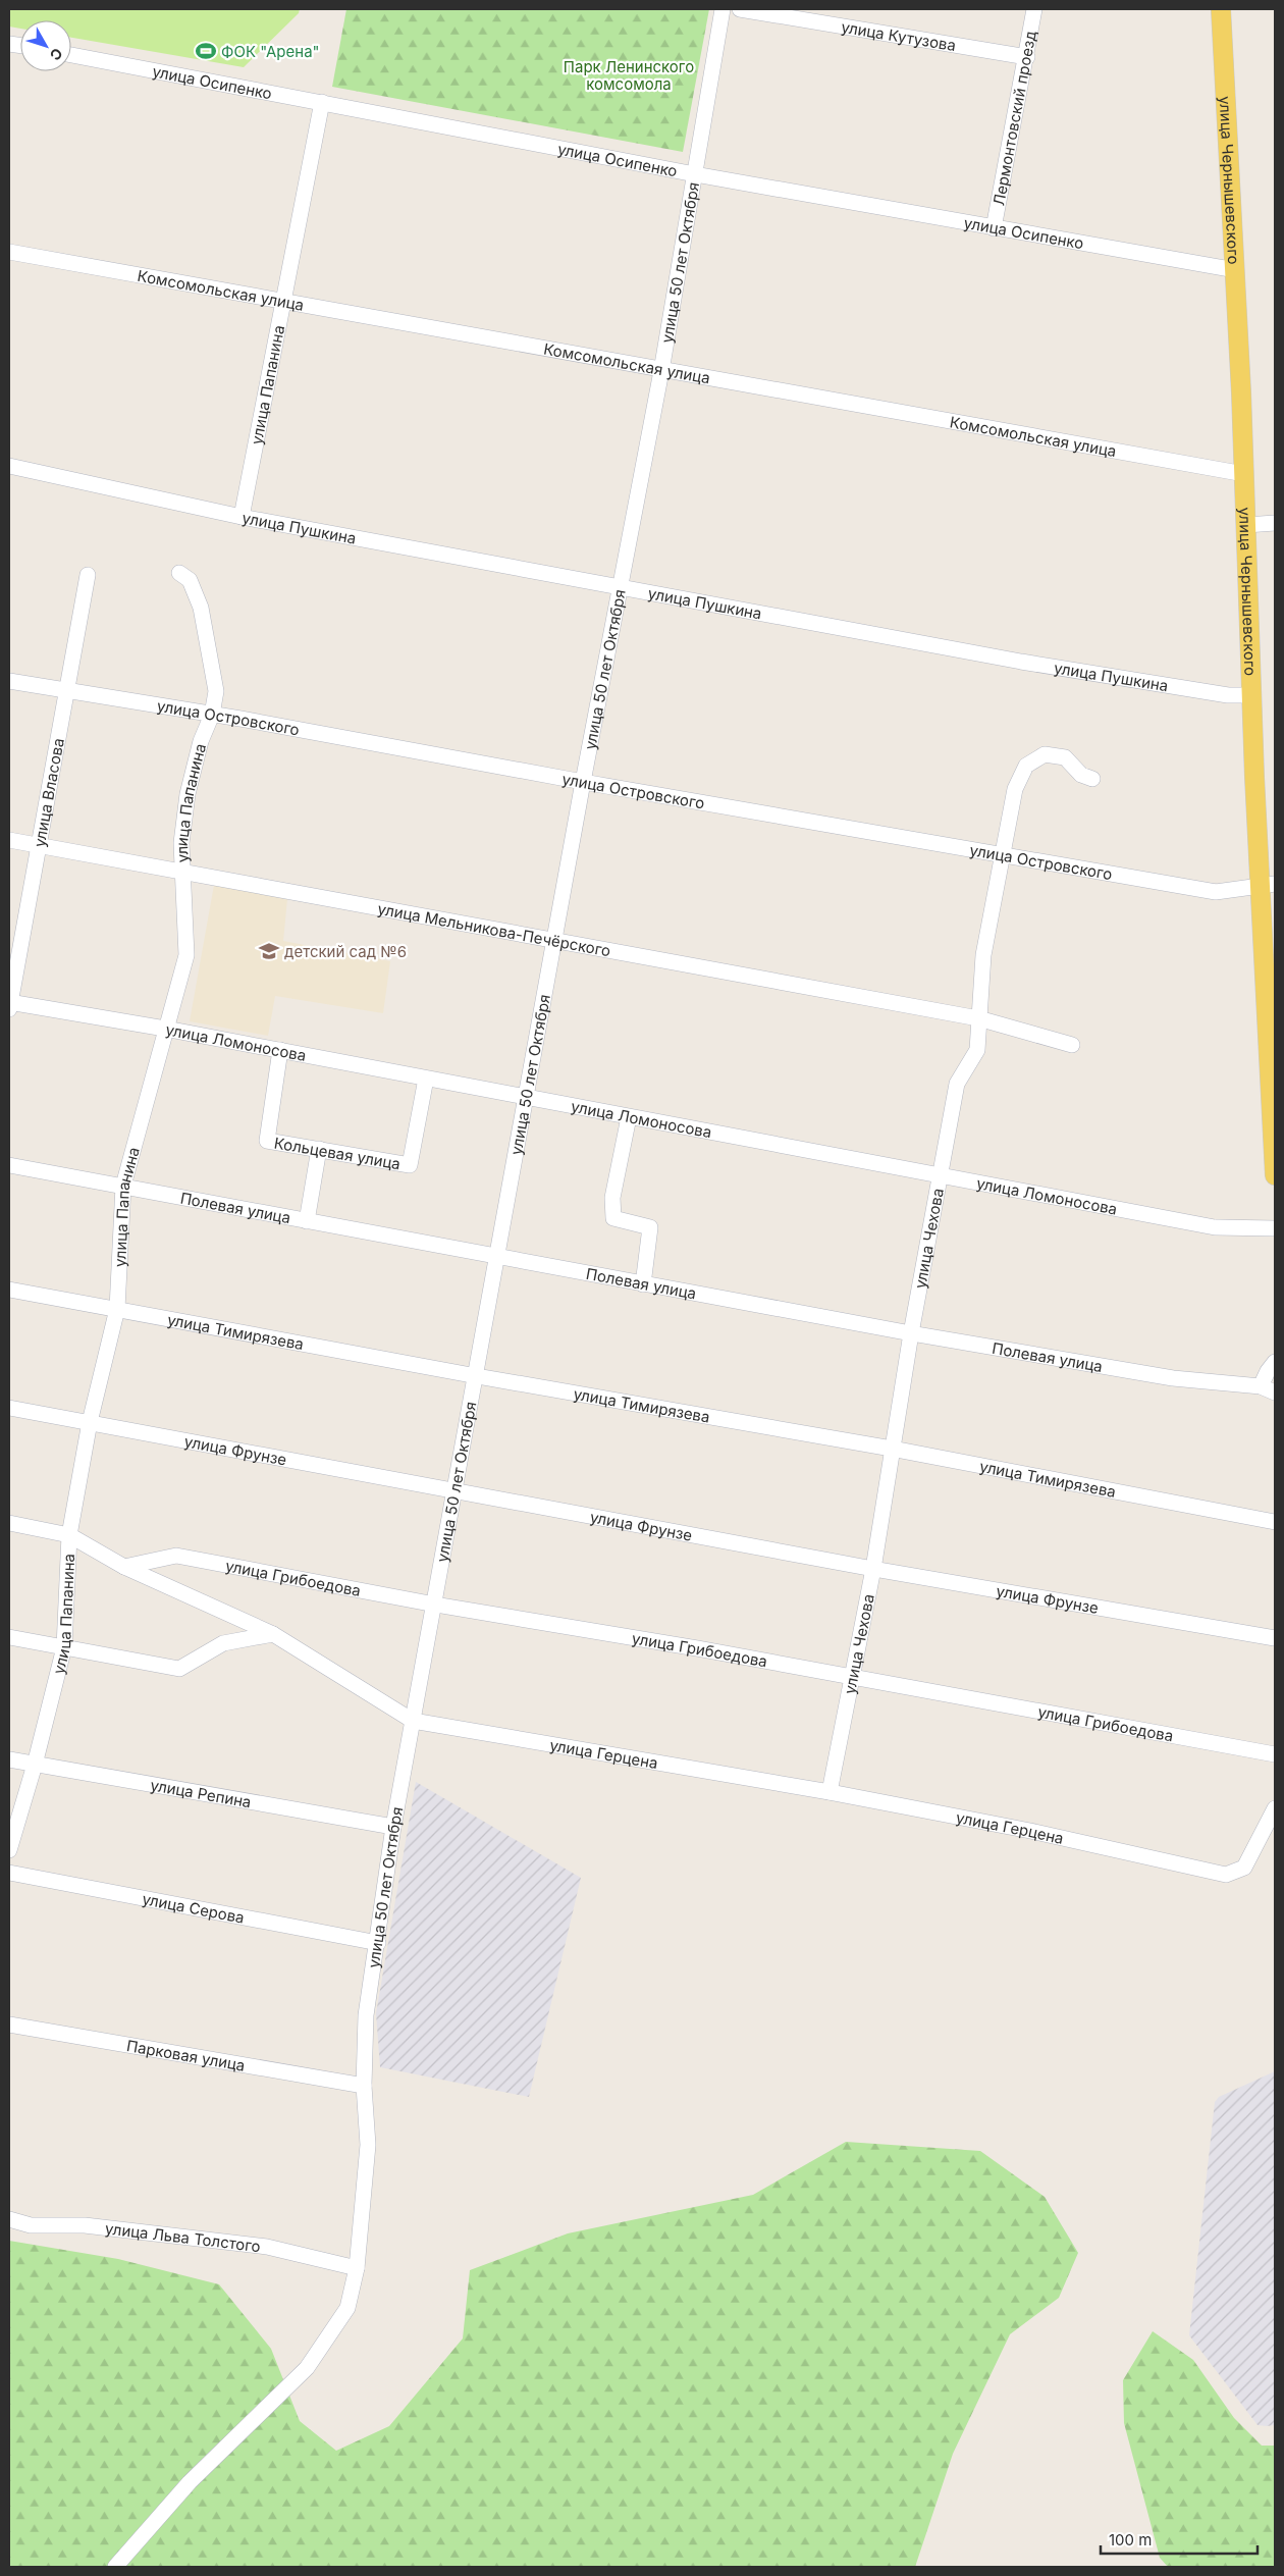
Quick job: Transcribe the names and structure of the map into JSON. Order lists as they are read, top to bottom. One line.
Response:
{"streets":{"main road":["улица Чернышевского"],"street":["улица Кутузова","улица Осипенко","Лермонтовский проезд","улица 50 лет Октября","Комсомольская улица","улица Папанина","улица Пушкина","улица Островского","улица Власова","улица Мельникова-Печёрского","улица Ломоносова","Кольцевая улица","Полевая улица","улица Чехова","улица Тимирязева","улица Фрунзе","улица Грибоедова","улица Герцена","улица Репина","улица Серова","Парковая улица","улица Льва Толстого"]},"crossings":[["улица Кутузова","Лермонтовский проезд"],["улица Осипенко","Лермонтовский проезд"],["улица Осипенко","улица Чернышевского"],["улица Осипенко","улица 50 лет Октября"],["улица Осипенко","улица Папанина"],["улица Чернышевского","Комсомольская улица"],["улица Чернышевского","улица Пушкина"],["улица Чернышевского","улица Островского"],["улица 50 лет Октября","Комсомольская улица"],["улица 50 лет Октября","улица Пушкина"],["улица 50 лет Октября","улица Островского"],["улица 50 лет Октября","улица Мельникова-Печёрского"],["улица 50 лет Октября","улица Ломоносова"],["улица 50 лет Октября","Полевая улица"],["улица 50 лет Октября","улица Тимирязева"],["улица 50 лет Октября","улица Фрунзе"],["улица 50 лет Октября","улица Грибоедова"],["улица 50 лет Октября","улица Герцена"],["улица 50 лет Октября","улица Репина"],["улица 50 лет Октября","улица Серова"],["улица 50 лет Октября","Парковая улица"],["улица 50 лет Октября","улица Льва Толстого"],["Комсомольская улица","улица Папанина"],["улица Папанина","улица Пушкина"],["улица Папанина","улица Островского"],["улица Папанина","улица Мельникова-Печёрского"],["улица Папанина","улица Ломоносова"],["улица Папанина","Полевая улица"],["улица Папанина","улица Тимирязева"],["улица Папанина","улица Фрунзе"],["улица Папанина","улица Герцена"],["улица Папанина","улица Репина"],["улица Островского","улица Власова"],["улица Островского","улица Чехова"],["улица Власова","улица Мельникова-Печёрского"],["улица Власова","улица Ломоносова"],["улица Мельникова-Печёрского","улица Чехова"],["улица Ломоносова","Кольцевая улица"],["улица Ломоносова","улица Чехова"],["Полевая улица","улица Чехова"],["улица Чехова","улица Тимирязева"],["улица Чехова","улица Фрунзе"],["улица Чехова","улица Грибоедова"],["улица Чехова","улица Герцена"],["улица Грибоедова","улица Герцена"]],"parks":["Парк Ленинского комсомола"],"places":{"sports":["ФОК \"Арена\""],"school or university":["детский сад №6"]},"scale_bar":"100 m","north":"bottom right"}
